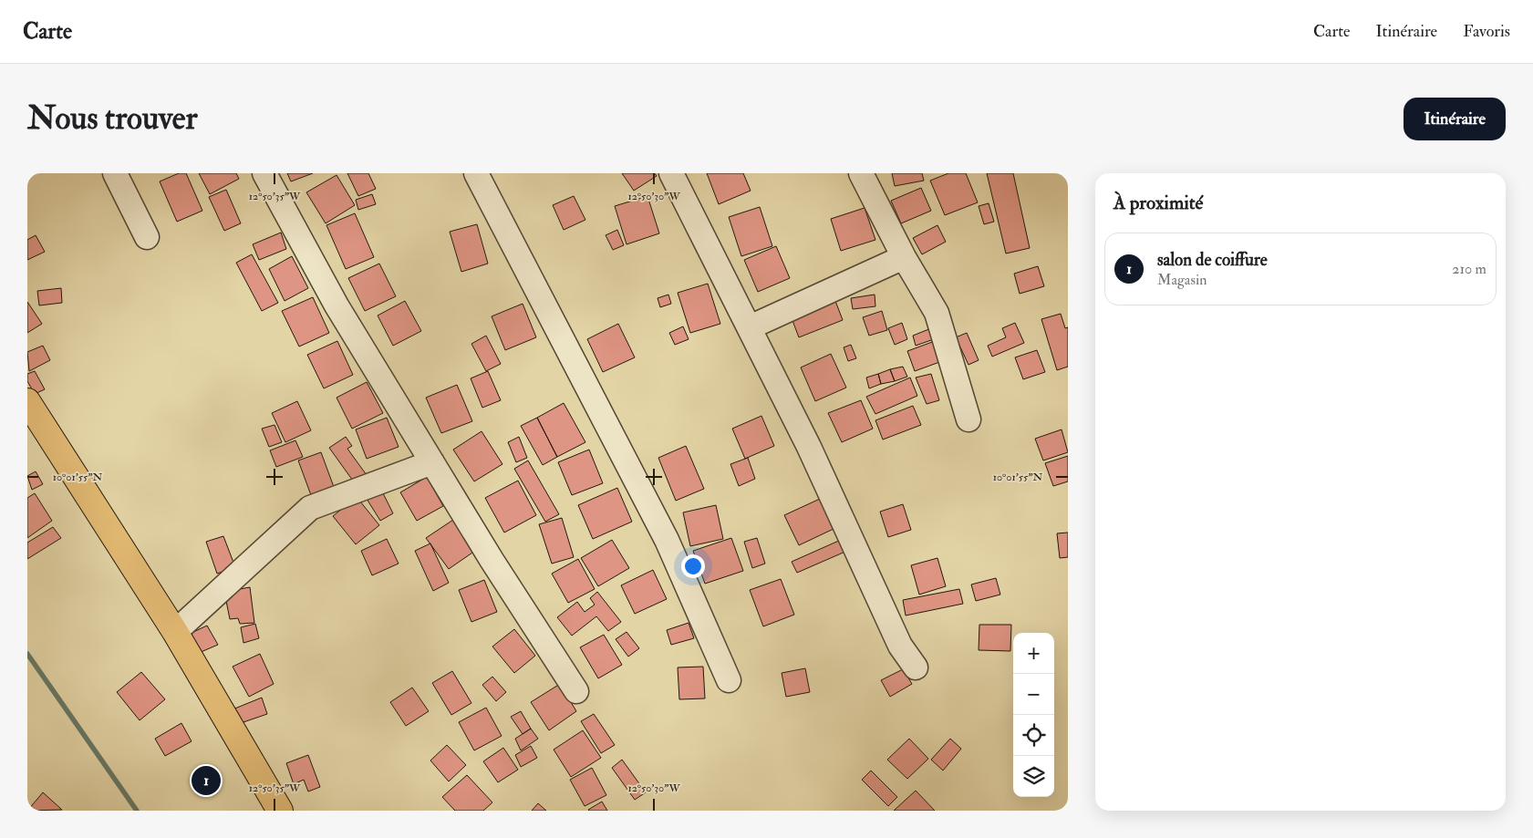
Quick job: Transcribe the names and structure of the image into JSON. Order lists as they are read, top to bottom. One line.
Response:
{"page":{"header":"Carte","nav":["Carte","Itinéraire","Favoris"],"buttons":"Itinéraire","title":"Nous trouver","heading":"À proximité","list":[{"mark":"1","name":"salon de coiffure","note":"Magasin","value":"210 m"}],"map_buttons":["+","−"],"pins":"1"},"coordinates":["12°50'35\"W","12°50'30\"W","10°01'55\"N"]}
